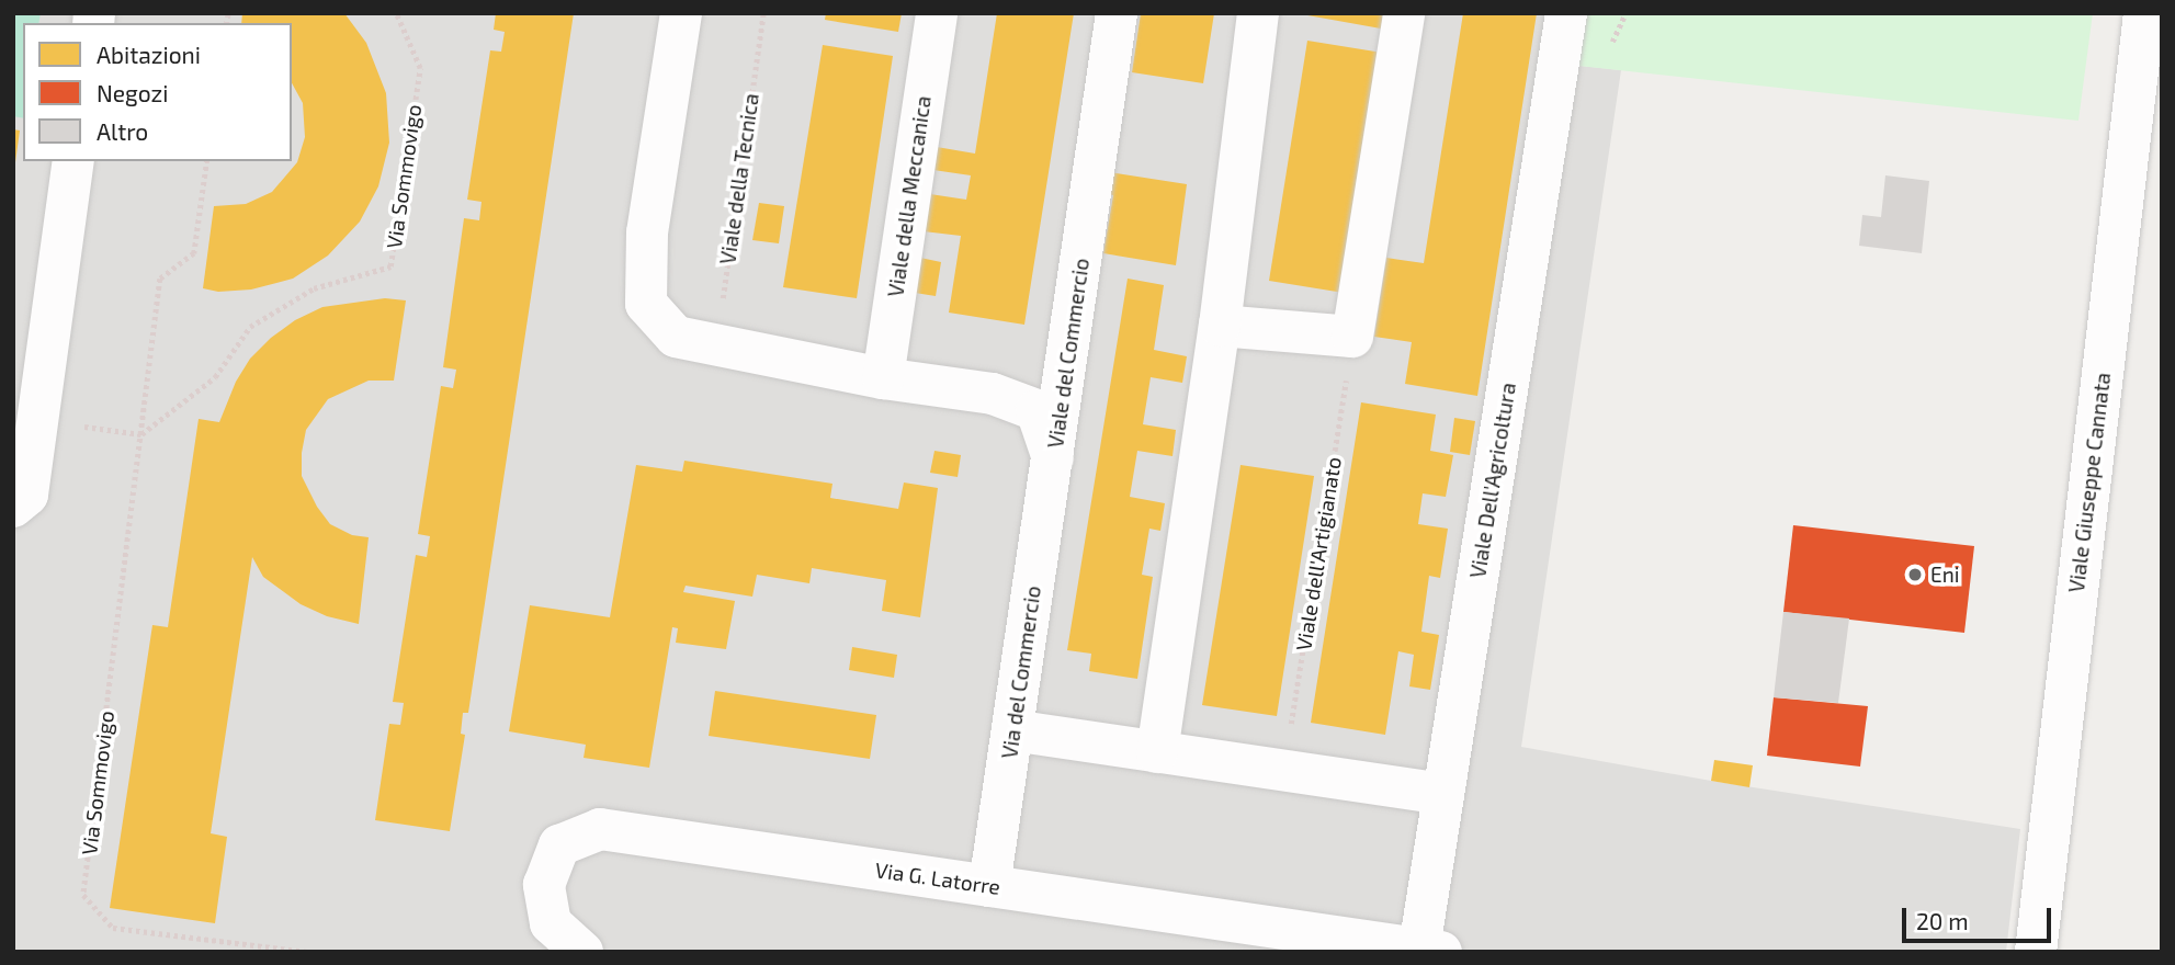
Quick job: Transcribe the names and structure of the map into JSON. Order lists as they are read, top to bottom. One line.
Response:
{"streets":{"street":["Viale della Meccanica","Viale del Commercio","Viale Dell'Agricoltura","Viale Giuseppe Cannata","Via del Commercio","Via G. Latorre"],"path":["Via Sommovigo","Viale della Tecnica","Viale dell'Artigianato"]},"crossings":[["Viale della Tecnica","Viale del Commercio"],["Viale della Meccanica","Viale del Commercio"],["Viale del Commercio","Via del Commercio"],["Viale Dell'Agricoltura","Via G. Latorre"],["Via del Commercio","Via G. Latorre"]],"places":["Eni"],"legend":["Abitazioni","Negozi","Altro"],"scale_bar":"20 m"}
